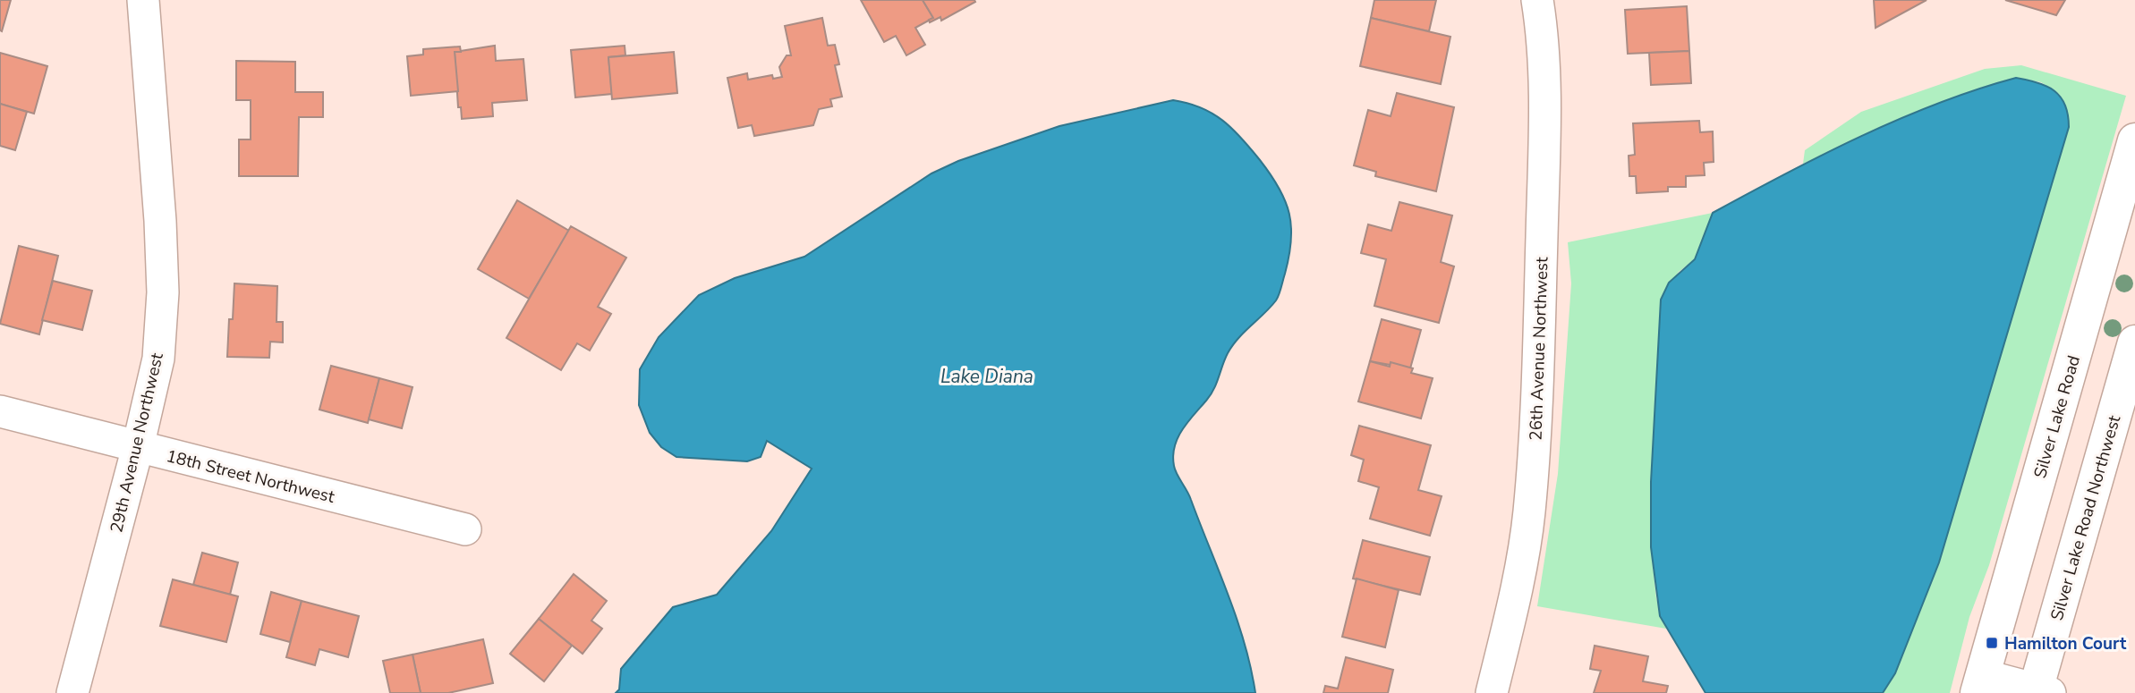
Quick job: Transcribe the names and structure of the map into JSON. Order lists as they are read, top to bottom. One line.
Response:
{"streets":{"main road":["Silver Lake Road","Silver Lake Road Northwest"],"street":["26th Avenue Northwest","29th Avenue Northwest","18th Street Northwest"]},"crossings":[["29th Avenue Northwest","18th Street Northwest"]],"water":["Lake Diana"],"places":{"transit":["Hamilton Court"]}}
